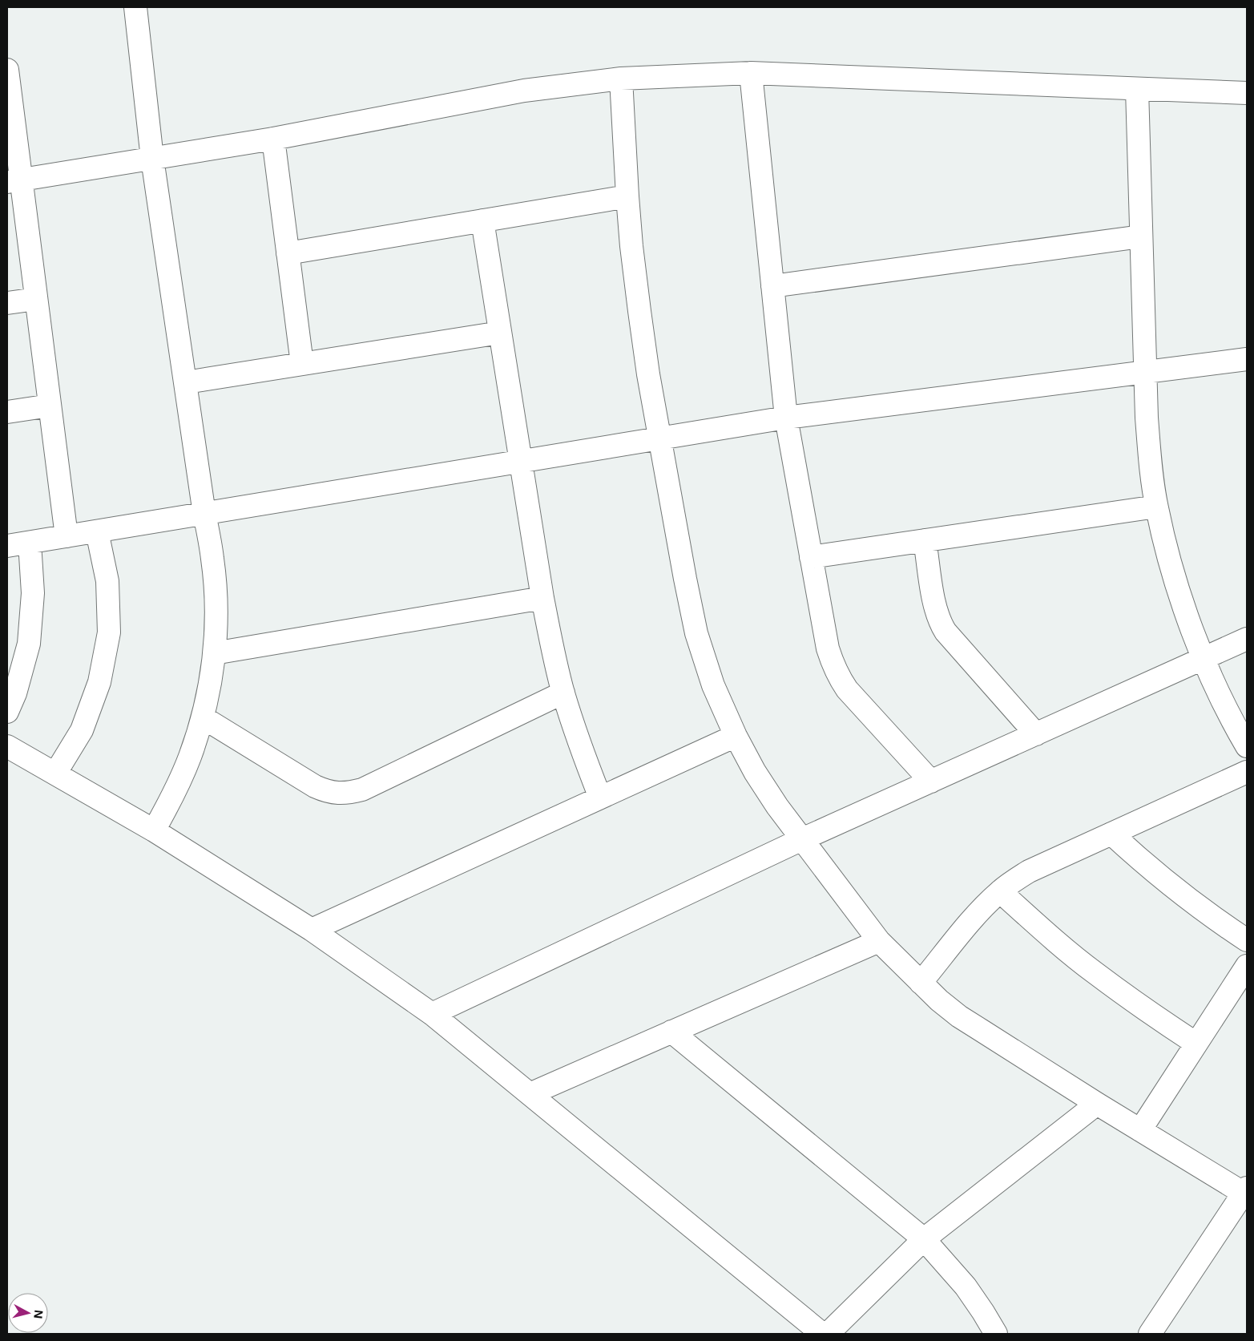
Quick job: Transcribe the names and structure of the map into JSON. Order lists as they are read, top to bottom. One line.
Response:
{"north":"right"}
